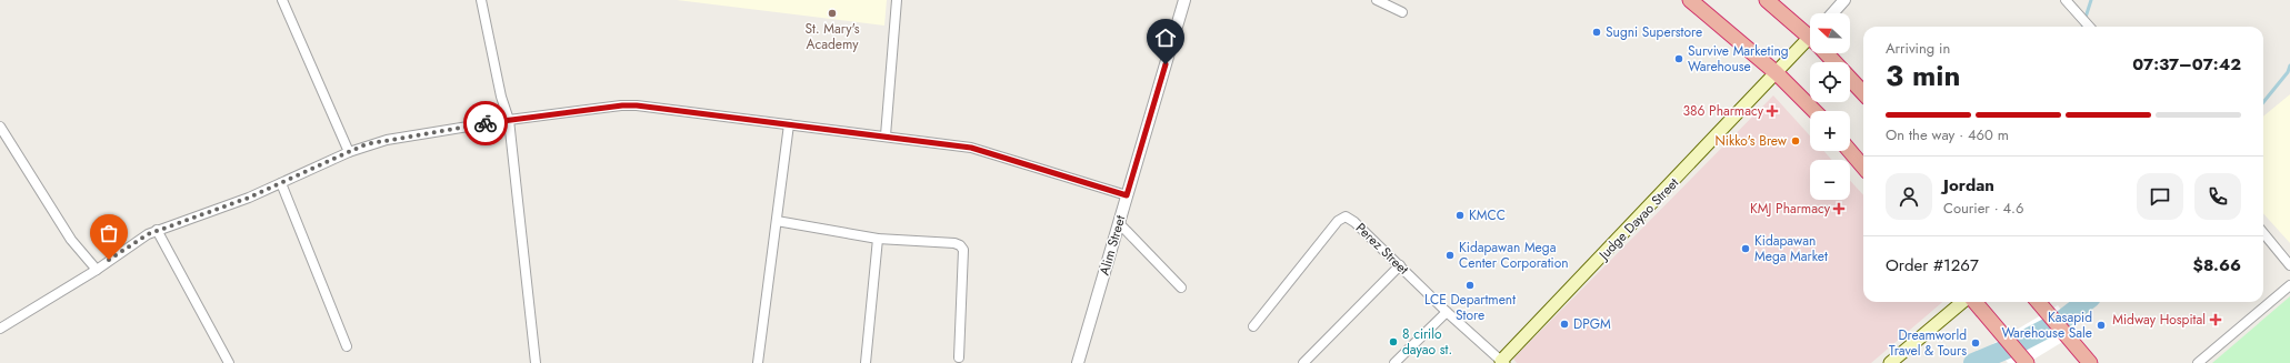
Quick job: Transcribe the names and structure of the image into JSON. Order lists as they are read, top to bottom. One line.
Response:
{"streets":{"main road":["Judge Dayao Street"],"street":["Alim Street","Perez Street"]},"crossings":[["Judge Dayao Street","Perez Street"]],"places":{"other":["St. Mary's Academy","Sugni Superstore","Survive Marketing Warehouse","Nikko's Brew","KMCC","Kidapawan Mega Market","Kidapawan Mega Center Corporation","LCE Department Store","DPGM","Kasapid Warehouse Sale","8 cirilo dayao st.","Dreamworld Travel & Tours"],"health":["386 Pharmacy","KMJ Pharmacy","Midway Hospital"]},"north":"left","page":{"map_buttons":["+","−"],"heading":["3 min","Arriving in","07:37–07:42"],"panel":["Jordan","Courier · 4.6","Order #1267","$8.66"],"bar":"On the way · 460 m"}}
